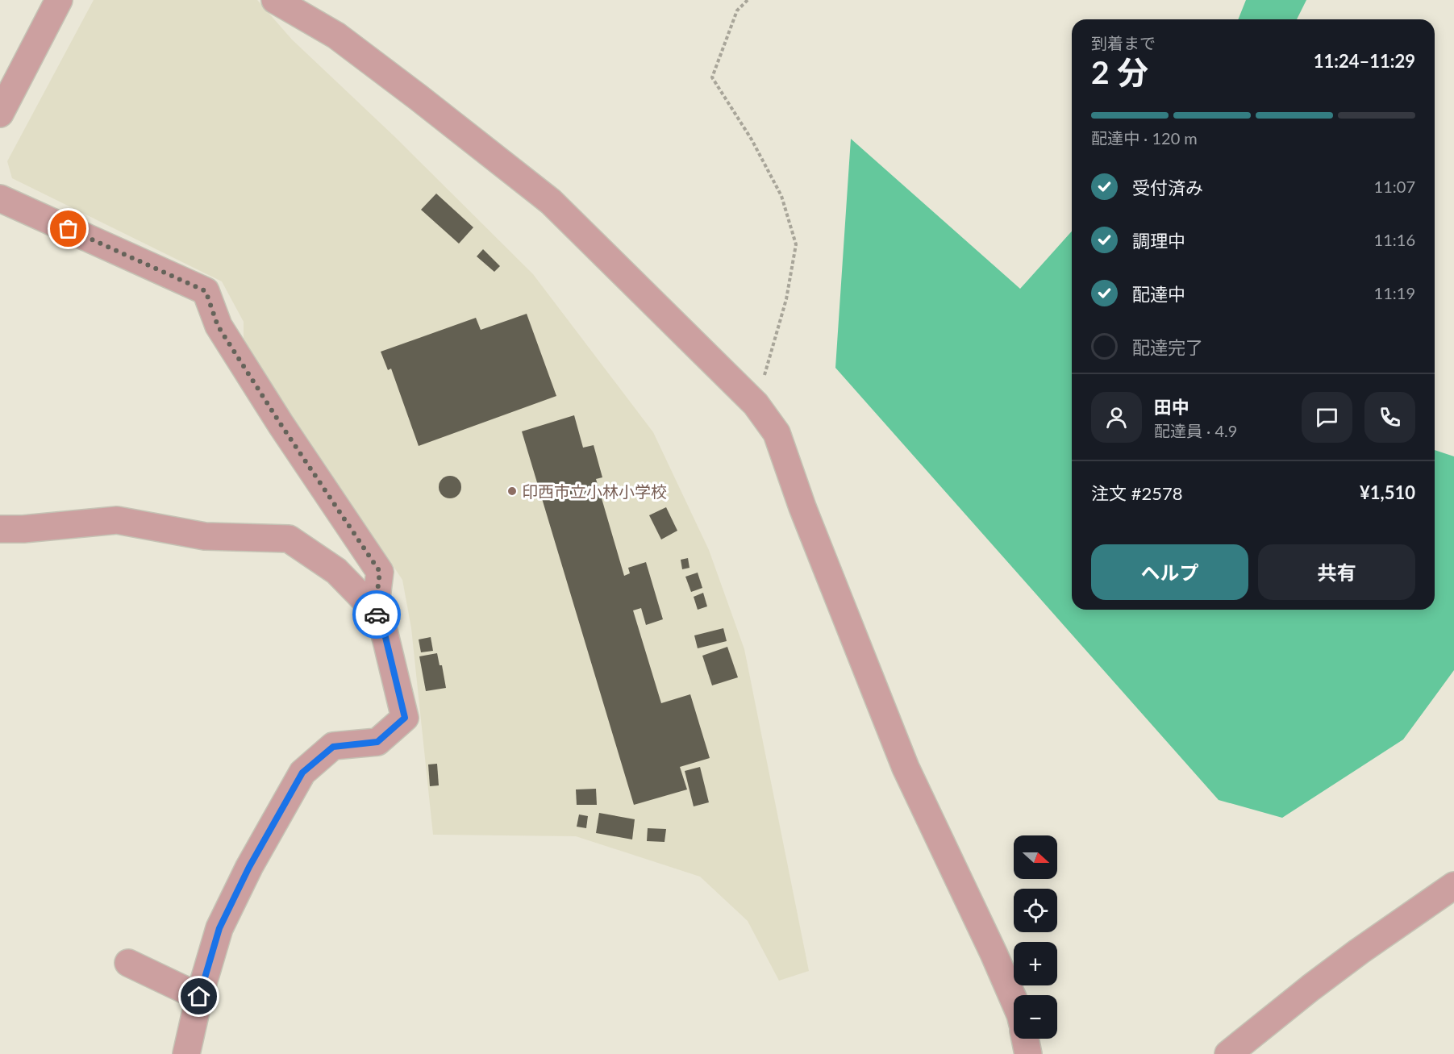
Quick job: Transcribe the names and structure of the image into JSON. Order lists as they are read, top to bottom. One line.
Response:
{"places":["印西市立小林小学校"],"north":"right","page":{"heading":["2 分","到着まで","11:24–11:29"],"panel":["田中","配達員 · 4.9","注文 #2578","¥1,510"],"bar":"配達中 · 120 m","list":[["受付済み","11:07"],["調理中","11:16"],["配達中","11:19"],"配達完了"],"buttons":["ヘルプ","共有"],"map_buttons":["+","−"]}}
